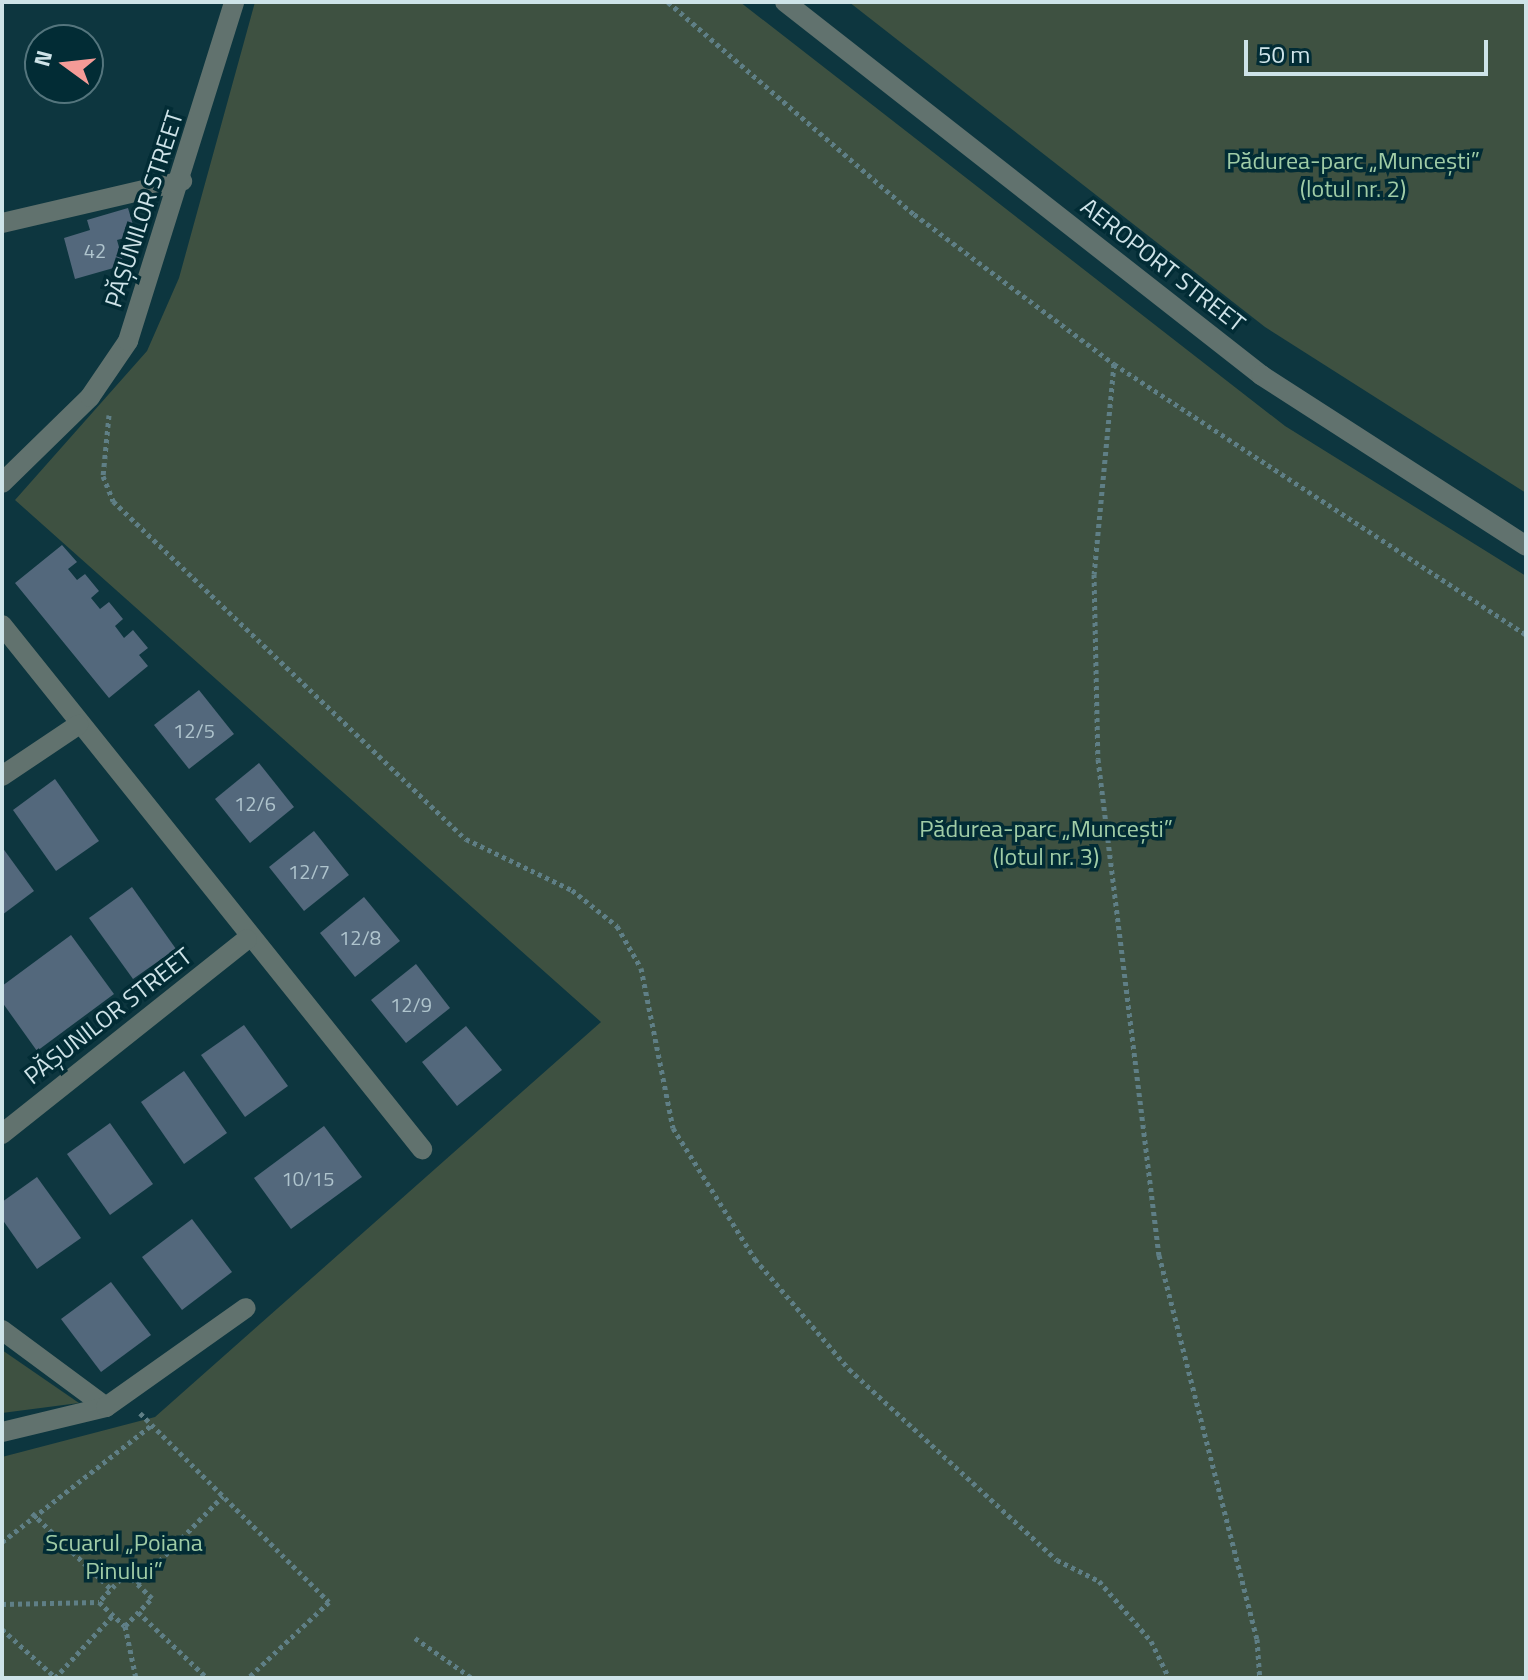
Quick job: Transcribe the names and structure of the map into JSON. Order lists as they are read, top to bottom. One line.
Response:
{"streets":{"street":["PĂȘUNILOR STREET","AEROPORT STREET"]},"parks":["Pădurea-parc „Muncești” (lotul nr. 2)","Pădurea-parc „Muncești” (lotul nr. 3)","Scuarul „Poiana Pinului”"],"house_numbers":["42","12/5","12/6","12/7","12/8","12/9","10/15"],"scale_bar":"50 m","north":"left"}
